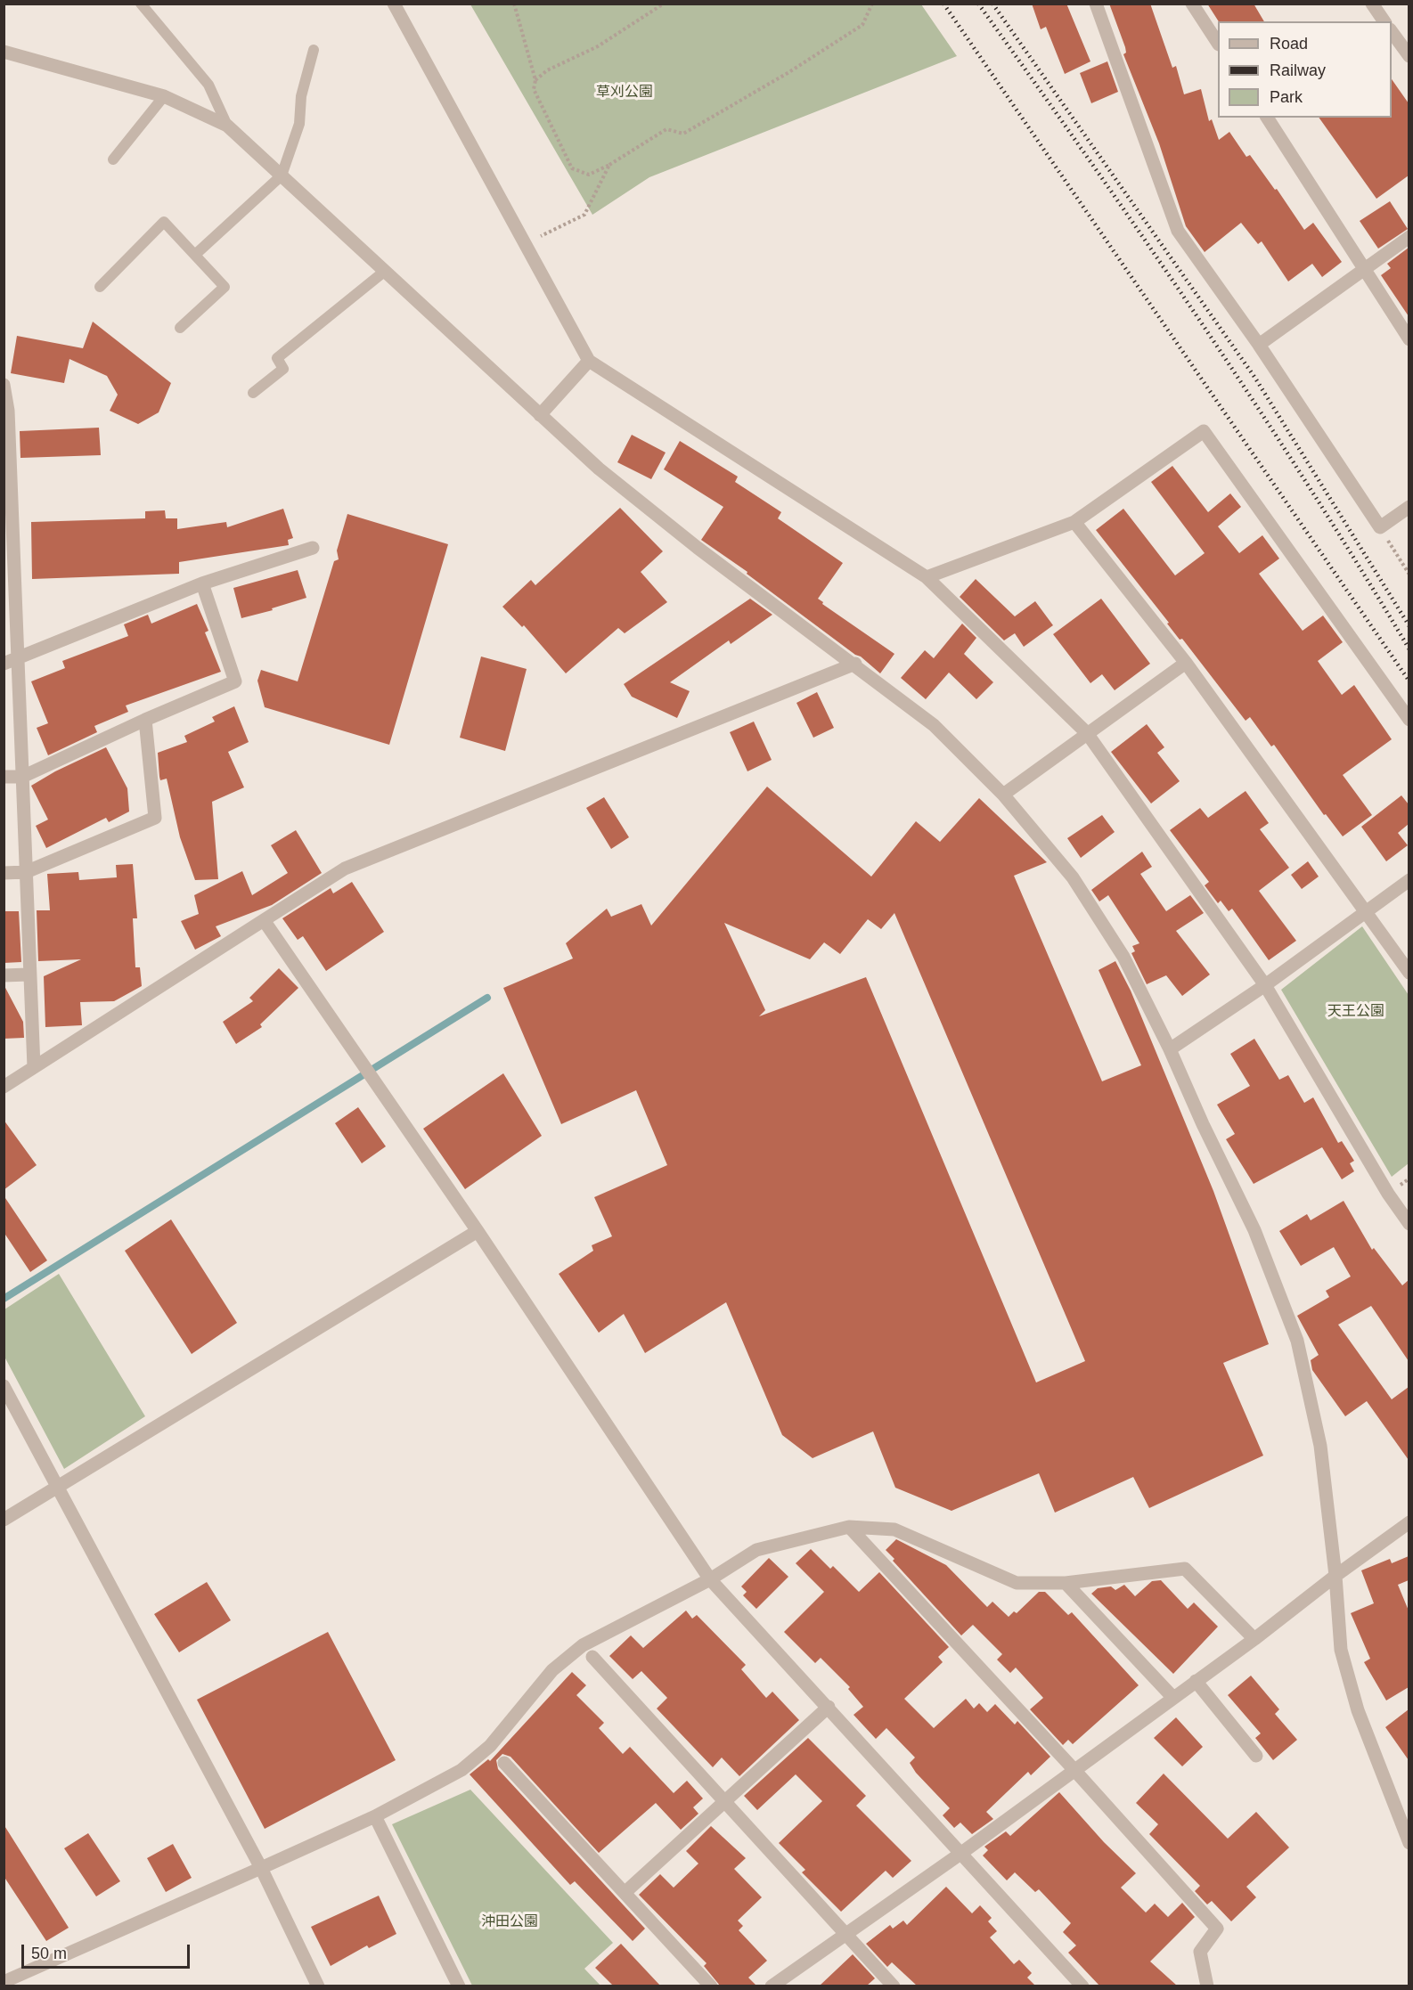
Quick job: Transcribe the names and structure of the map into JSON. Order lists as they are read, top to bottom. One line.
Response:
{"parks":["草刈公園","天王公園","沖田公園"],"legend":["Road","Railway","Park"],"scale_bar":"50 m"}
